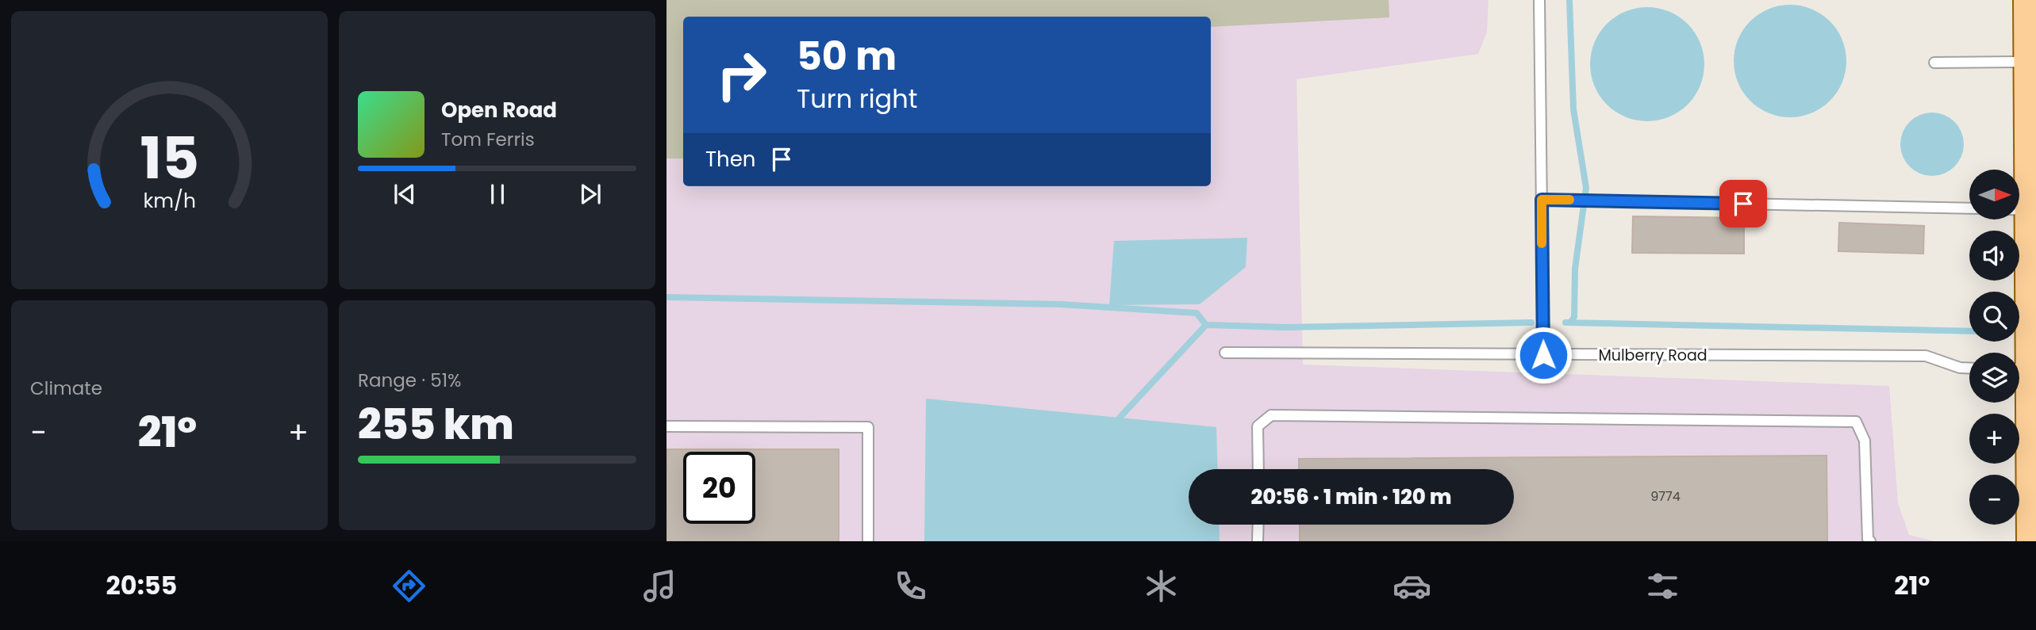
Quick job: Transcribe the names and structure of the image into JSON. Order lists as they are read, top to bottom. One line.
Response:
{"streets":{"lane":["Mulberry Road"]},"house_numbers":["9774"],"north":"right","page":{"turn":["50 m","Turn right"],"song":["Open Road","Tom Ferris"],"then":"Then","map_buttons":["+","−"],"tile":["Climate",["Range · 51%","255 km"]],"heat":["−","21°","+"],"limit":"20","trip":"20:56 · 1 min · 120 m","tabs":["20:55","21°"],"gauge":["15","km/h"]}}
